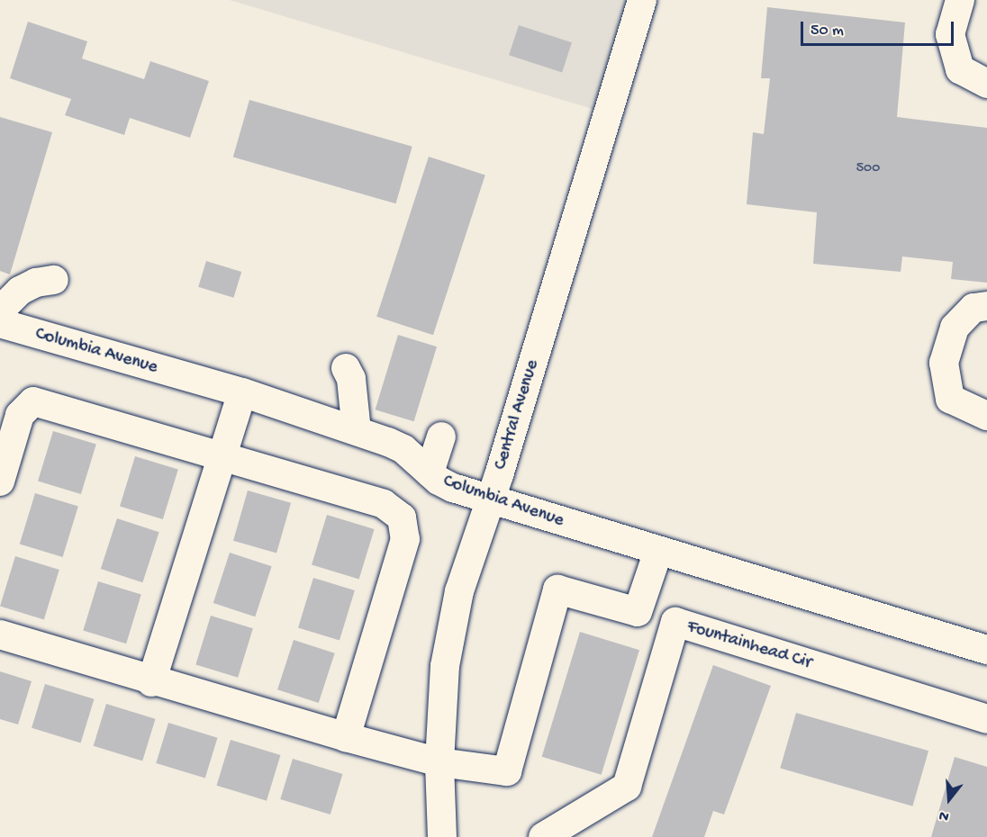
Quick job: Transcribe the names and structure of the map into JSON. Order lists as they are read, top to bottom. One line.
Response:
{"streets":{"street":["Columbia Avenue","Central Avenue","Fountainhead Cir"]},"crossings":[["Columbia Avenue","Central Avenue"]],"house_numbers":["500"],"scale_bar":"50 m","north":"bottom"}
